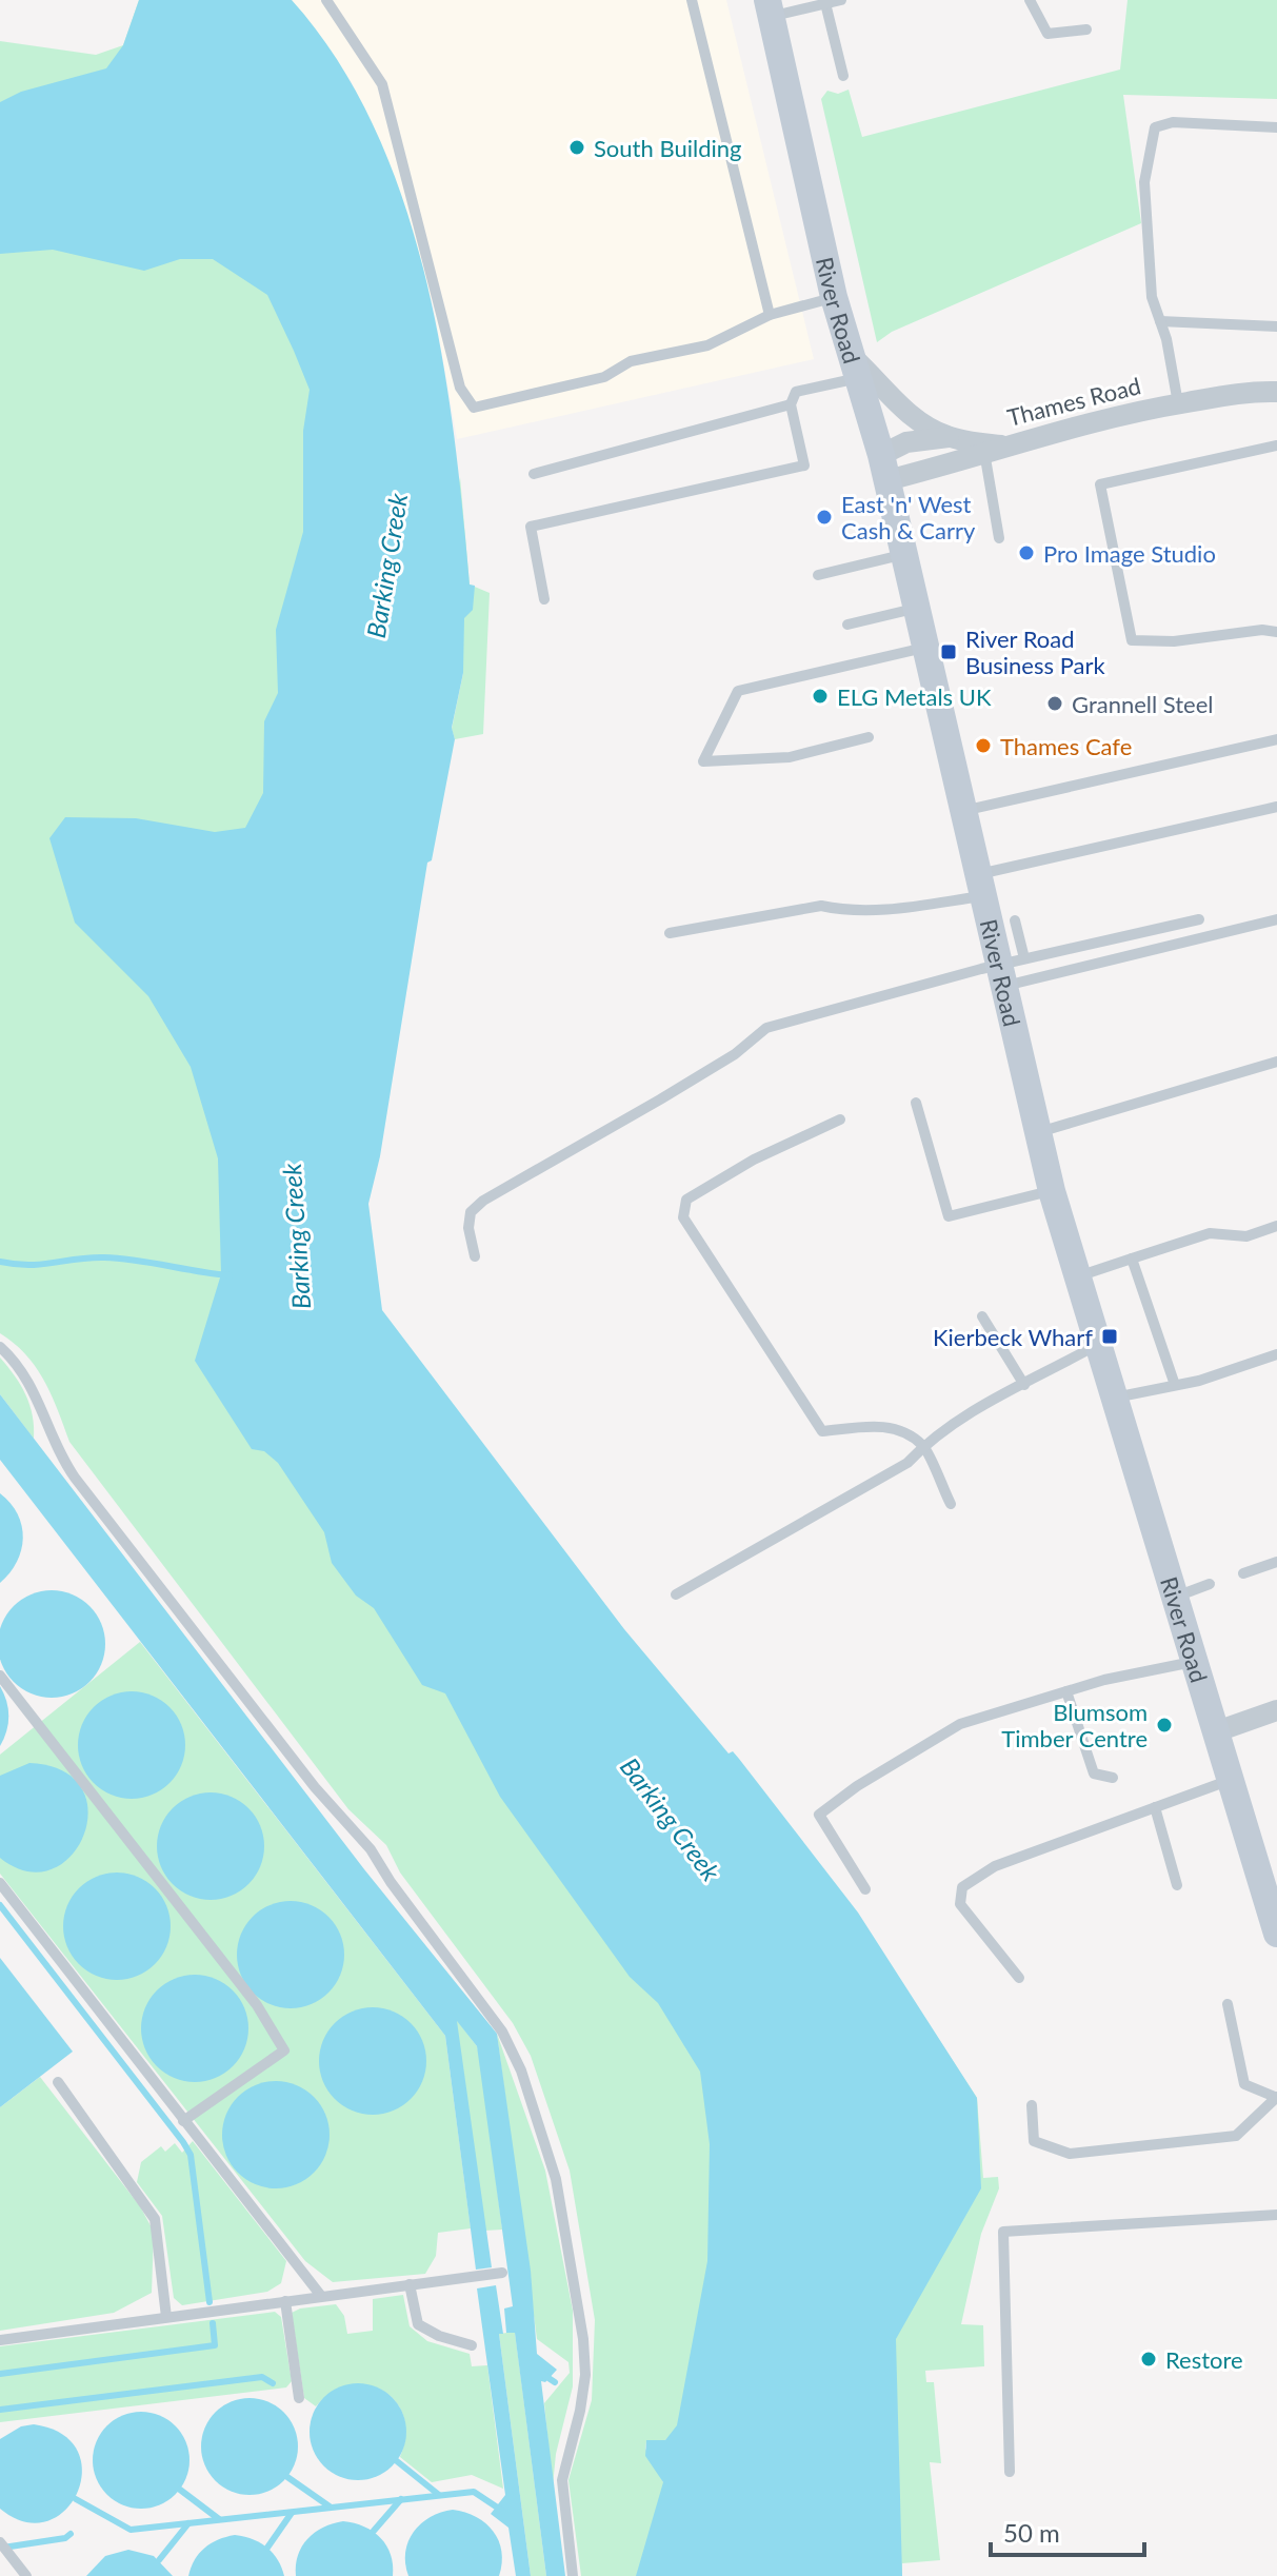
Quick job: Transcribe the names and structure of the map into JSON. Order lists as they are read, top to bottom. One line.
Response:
{"streets":{"street":["River Road","Thames Road"]},"crossings":[["River Road","Thames Road"]],"water":["Barking Creek"],"places":{"other":["South Building","East 'n' West Cash & Carry","Pro Image Studio","ELG Metals UK","Grannell Steel","Thames Cafe","Blumsom Timber Centre","Restore"],"transit":["River Road Business Park","Kierbeck Wharf"]},"scale_bar":"50 m"}
